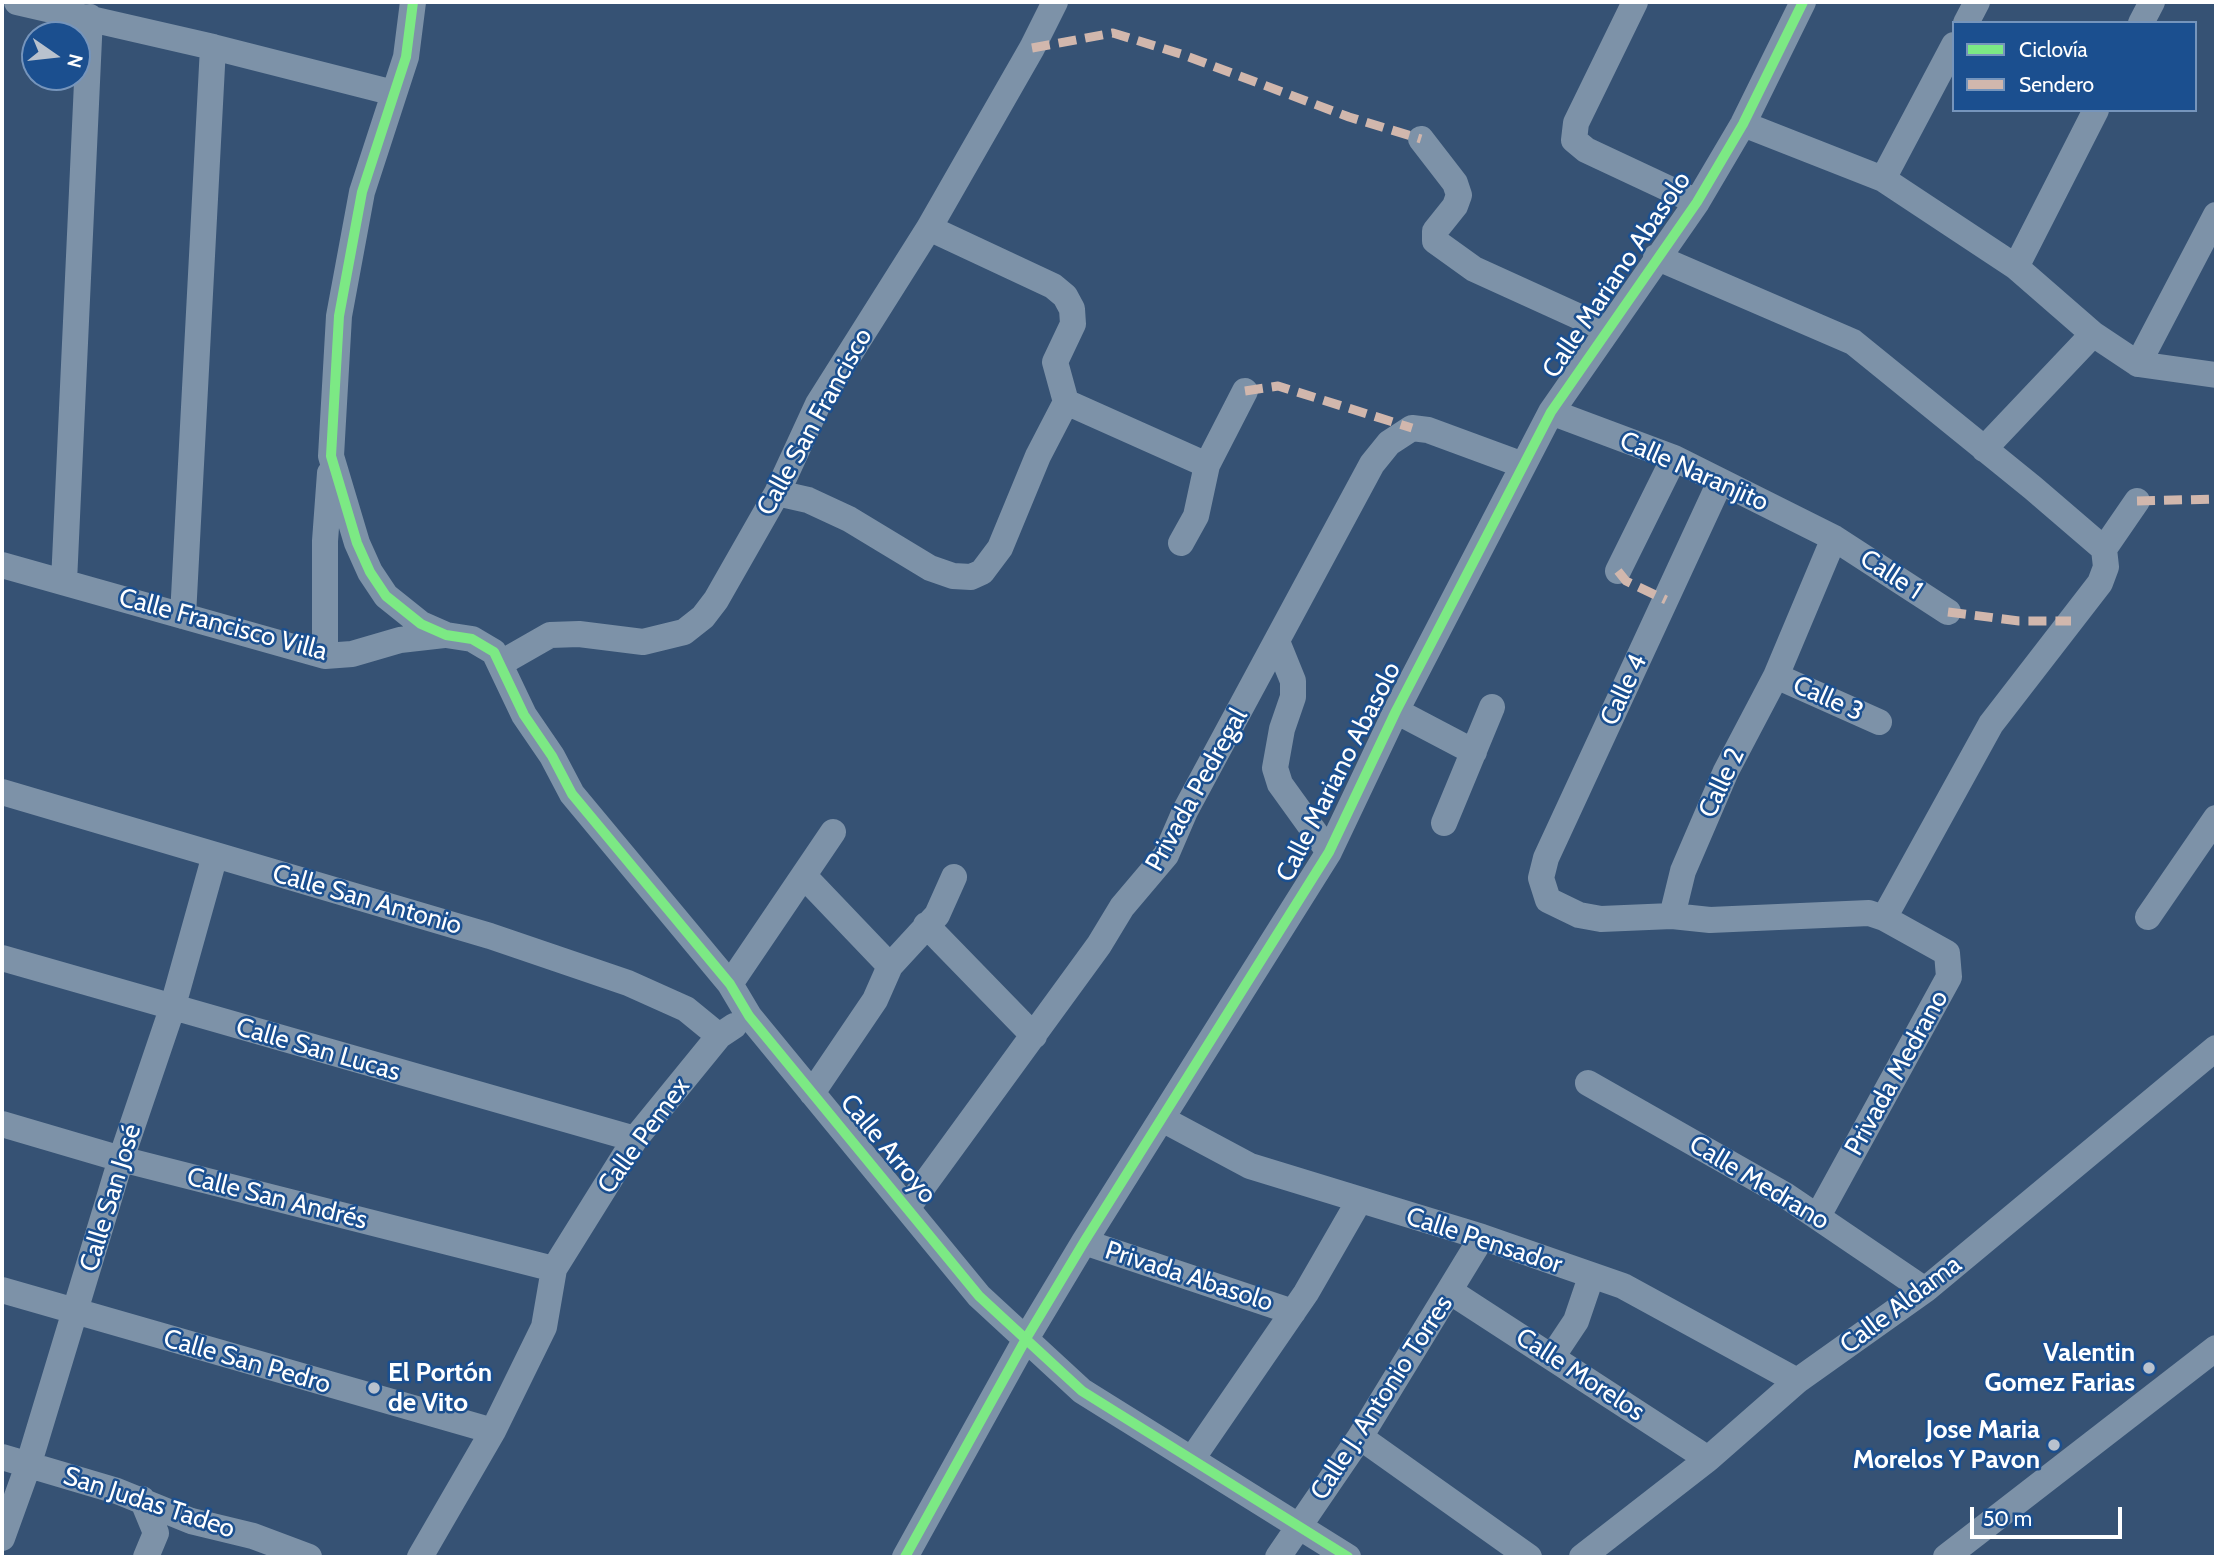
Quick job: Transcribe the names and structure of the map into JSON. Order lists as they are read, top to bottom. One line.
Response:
{"streets":{"street":["Calle Mariano Abasolo","Calle San Francisco","Calle Naranjito","Calle 1","Calle Francisco Villa","Calle 4","Calle 3","Calle 2","Privada Pedregal","Calle San Antonio","Calle San Lucas","Privada Medrano","Calle Pemex","Calle Arroyo","Calle Medrano","Calle San José","Calle San Andrés","Calle Pensador","Privada Abasolo","Calle Aldama","Calle San Pedro","Calle Morelos","Calle J. Antonio Torres","San Judas Tadeo"]},"crossings":[["Calle Mariano Abasolo","Calle Naranjito"],["Calle Mariano Abasolo","Privada Pedregal"],["Calle Mariano Abasolo","Calle Arroyo"],["Calle Mariano Abasolo","Calle Pensador"],["Calle Mariano Abasolo","Privada Abasolo"],["Calle San Francisco","Calle Arroyo"],["Calle Naranjito","Calle 1"],["Calle Naranjito","Calle 4"],["Calle Naranjito","Calle 2"],["Calle 1","Calle 2"],["Calle 4","Calle 2"],["Calle 3","Calle 2"],["Privada Pedregal","Calle Arroyo"],["Calle San Antonio","Calle Pemex"],["Calle San Antonio","Calle San José"],["Calle San Lucas","Calle Pemex"],["Calle San Lucas","Calle San José"],["Privada Medrano","Calle Medrano"],["Calle Pemex","Calle Arroyo"],["Calle Pemex","Calle San Andrés"],["Calle Arroyo","Calle J. Antonio Torres"],["Calle Medrano","Calle Aldama"],["Calle San José","Calle San Andrés"],["Calle San José","Calle San Pedro"],["Calle San José","San Judas Tadeo"],["Calle Pensador","Calle Aldama"],["Calle Pensador","Calle J. Antonio Torres"],["Calle Aldama","Calle Morelos"],["Calle Morelos","Calle J. Antonio Torres"]],"places":["Valentin Gomez Farias","El Portón de Vito","Jose Maria Morelos Y Pavon"],"legend":["Ciclovía","Sendero"],"scale_bar":"50 m","north":"right"}
